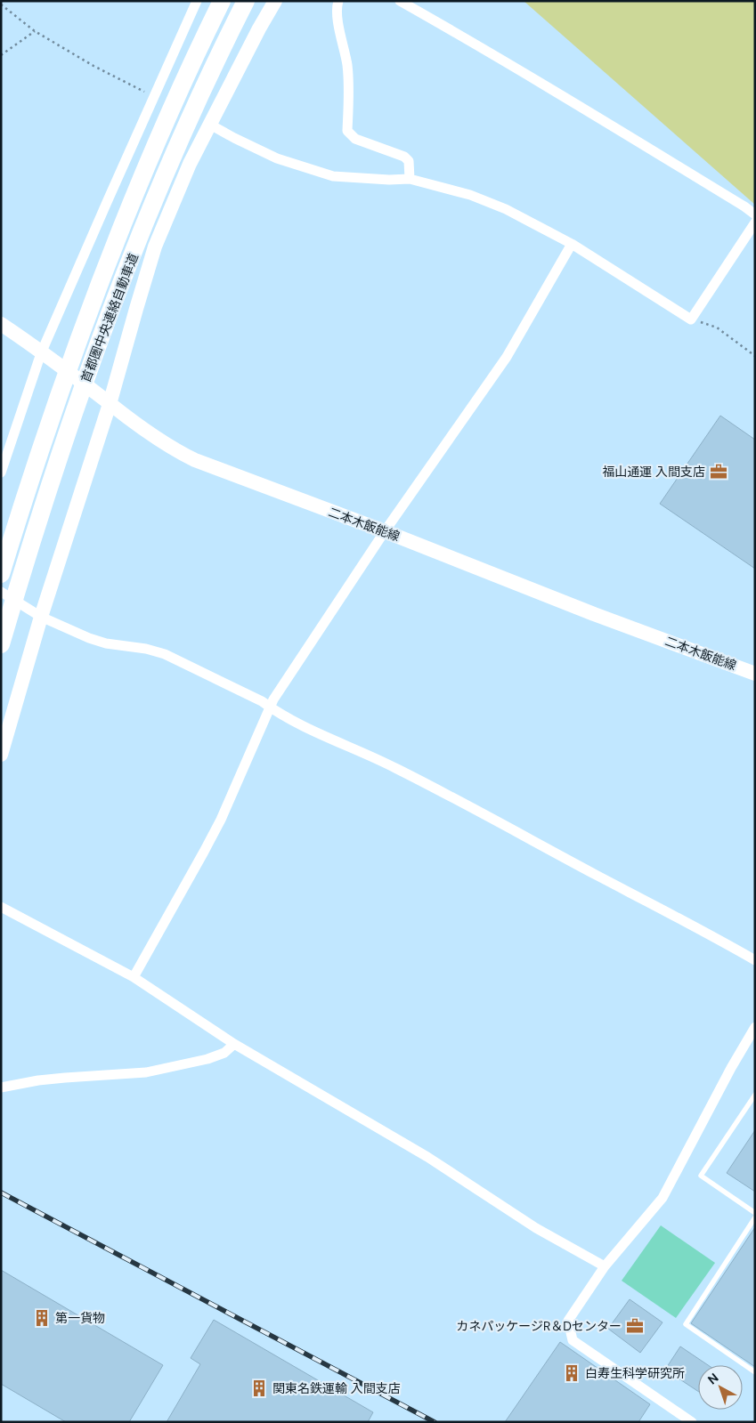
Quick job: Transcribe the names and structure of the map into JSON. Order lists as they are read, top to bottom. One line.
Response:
{"streets":{"highway":["首都圏中央連絡自動車道"],"main road":["二本木飯能線"]},"places":{"office":["福山通運 入間支店","カネパッケージR＆Dセンター"],"building":["第一貨物","白寿生科学研究所","関東名鉄運輸 入間支店"]},"north":"top left"}
